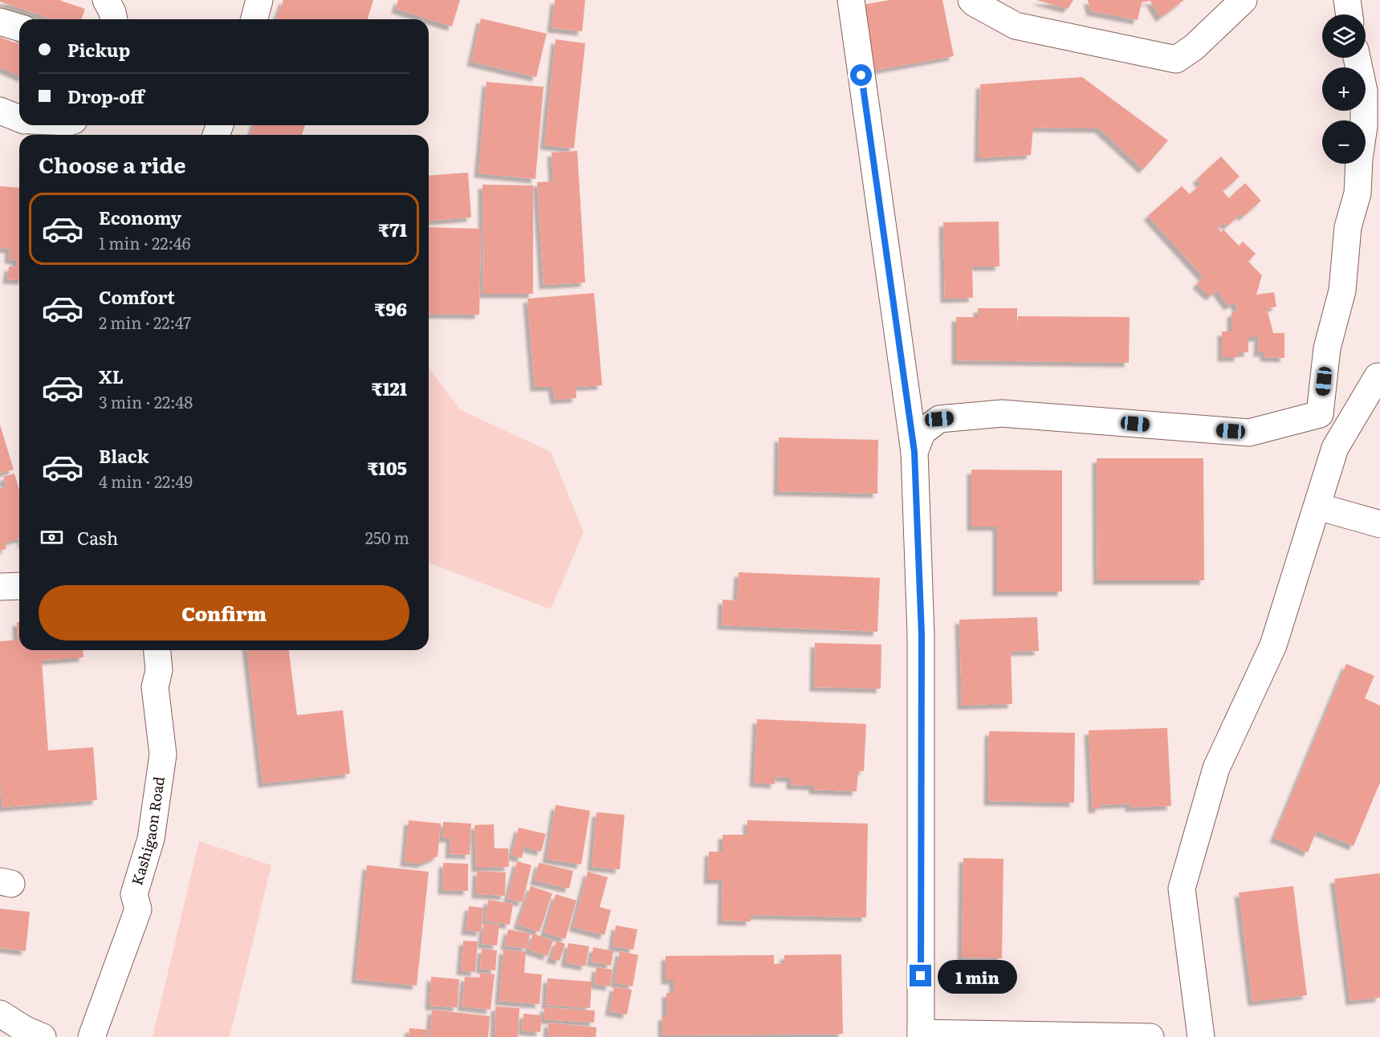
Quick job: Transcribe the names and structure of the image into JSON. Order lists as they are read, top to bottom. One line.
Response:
{"streets":{"street":["Kashigaon Road"]},"page":{"map_buttons":["+","−"],"banner":["Pickup","Drop-off"],"heading":"Choose a ride","list":[{"name":"Economy","note":"1 min · 22:46","value":"₹71"},{"name":"Comfort","note":"2 min · 22:47","value":"₹96"},{"name":"XL","note":"3 min · 22:48","value":"₹121"},{"name":"Black","note":"4 min · 22:49","value":"₹105"}],"pay":["Cash","250 m"],"buttons":"Confirm","bubble":"1 min"}}
